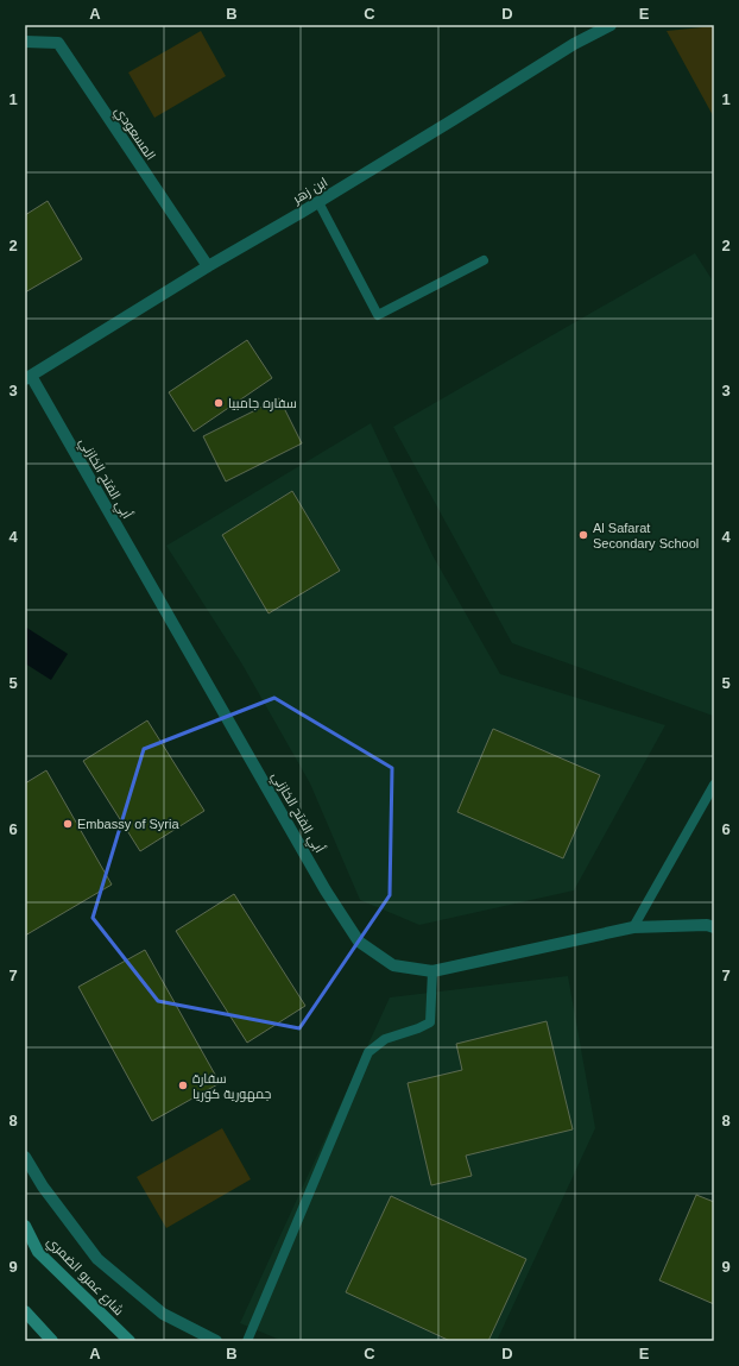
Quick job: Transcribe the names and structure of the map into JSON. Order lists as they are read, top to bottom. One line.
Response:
{"streets":{"street":["المسعودي","ابن زهر","أبي الفتح الخازني","شارع عمرو الضمري"]},"crossings":[["المسعودي","ابن زهر"],["ابن زهر","أبي الفتح الخازني"]],"places":["سفاره جامبيا","Al Safarat Secondary School","Embassy of Syria","سفارة جمهورية كوريا"],"grid":{"columns":["A","B","C","D","E"],"rows":["1","2","3","4","5","6","7","8","9"]}}
